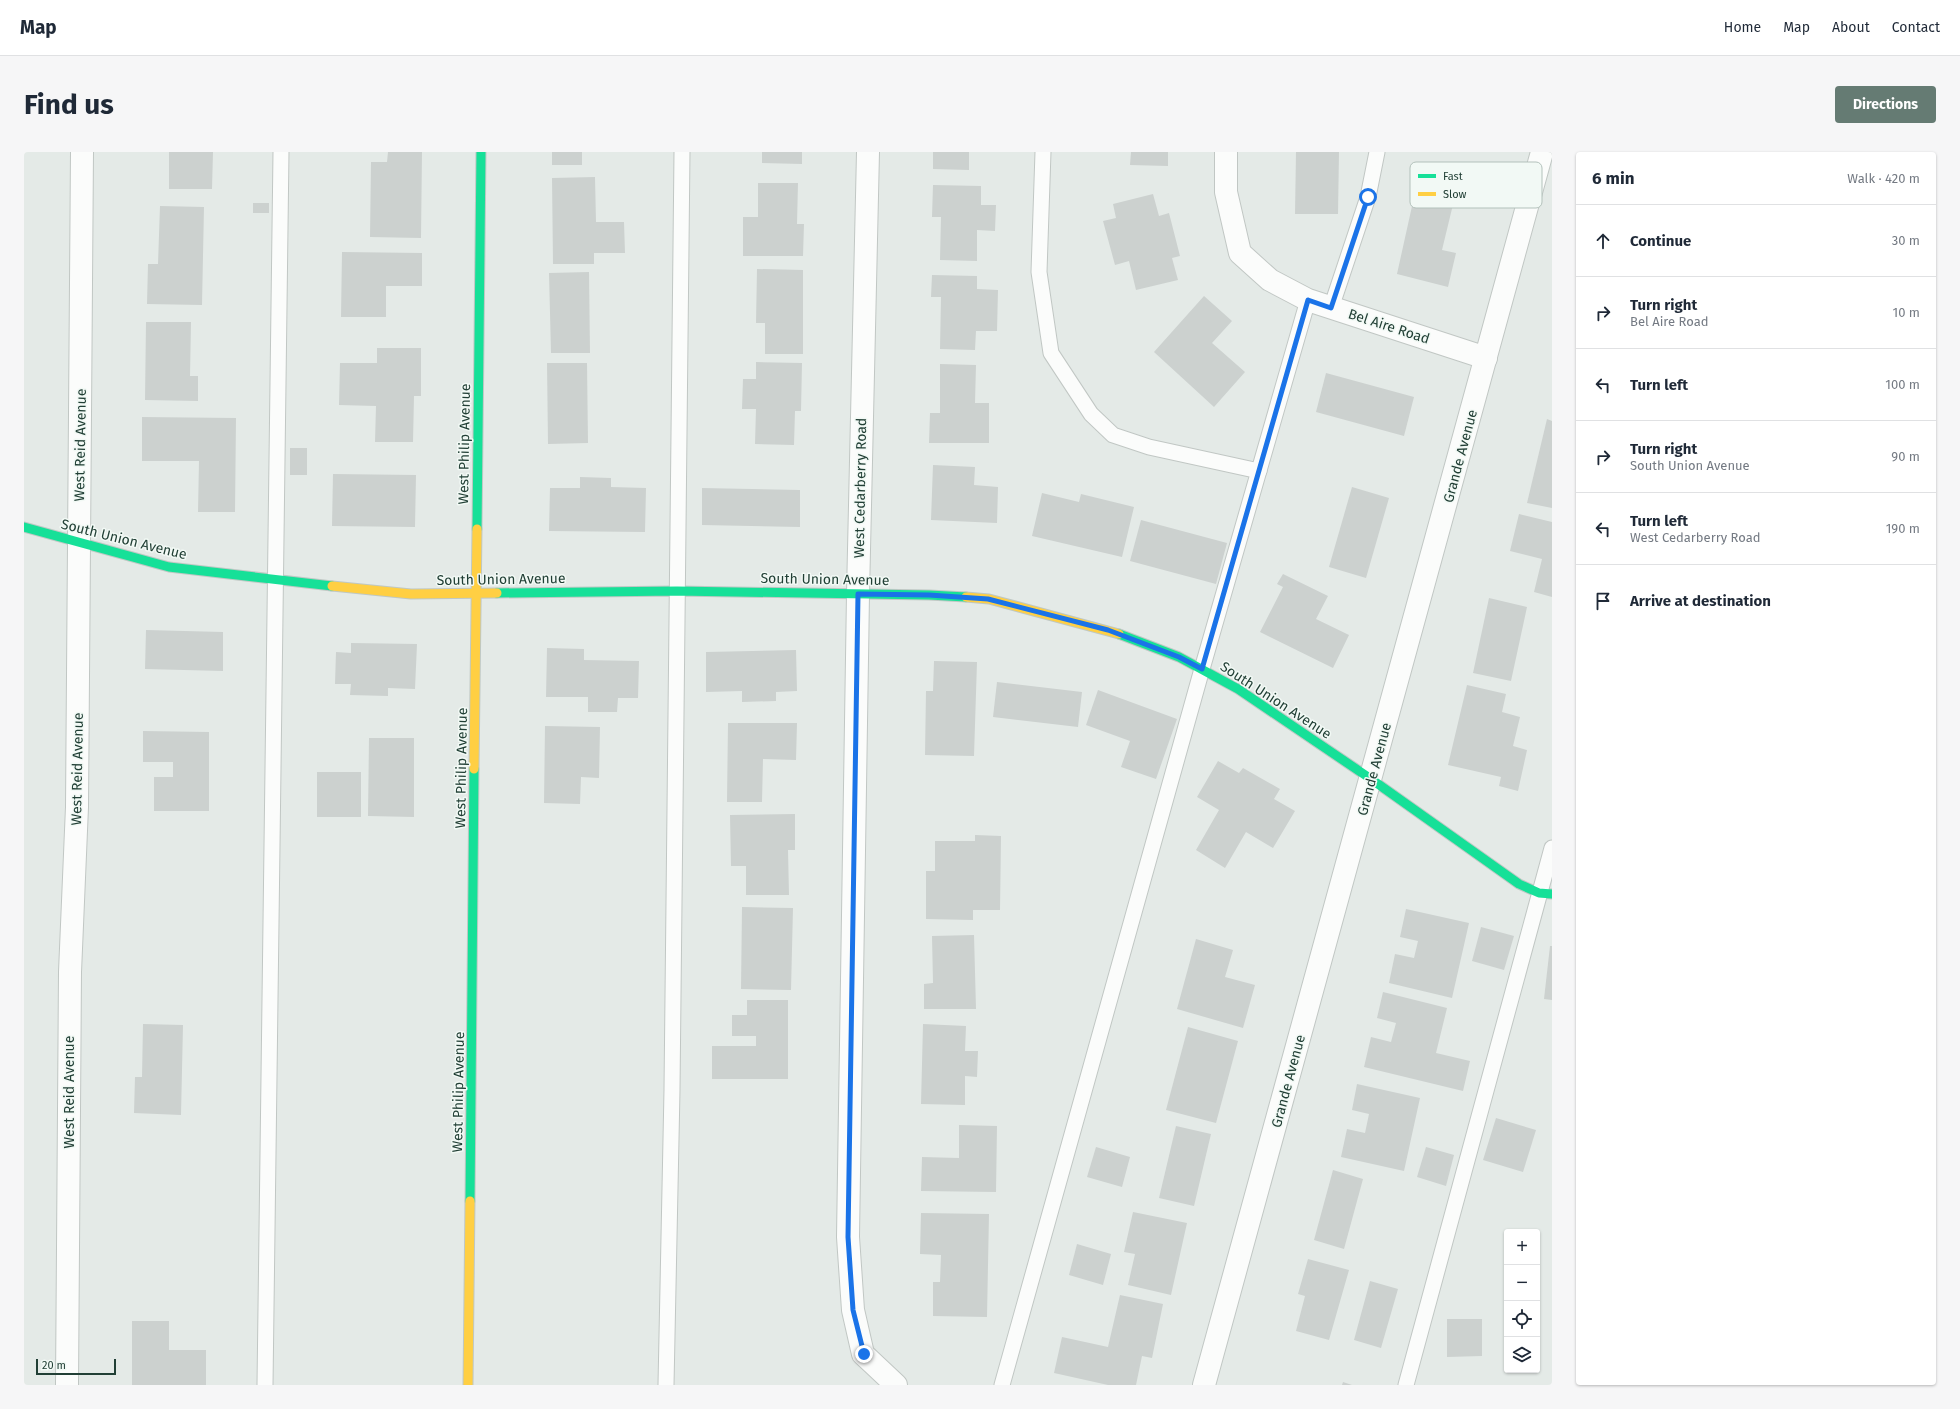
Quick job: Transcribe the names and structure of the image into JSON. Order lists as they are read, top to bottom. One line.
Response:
{"streets":{"street":["Bel Aire Road","West Philip Avenue","West Reid Avenue","Grande Avenue","West Cedarberry Road","South Union Avenue"]},"crossings":[["Bel Aire Road","Grande Avenue"],["West Philip Avenue","South Union Avenue"],["West Reid Avenue","South Union Avenue"],["Grande Avenue","South Union Avenue"],["West Cedarberry Road","South Union Avenue"]],"legend":["Fast","Slow"],"scale_bar":"20 m","page":{"header":"Map","nav":["Home","Map","About","Contact"],"buttons":"Directions","title":"Find us","heading":["6 min","Walk · 420 m"],"list":[["Continue","30 m"],["Turn right","Bel Aire Road","10 m"],["Turn left","100 m"],["Turn right","South Union Avenue","90 m"],["Turn left","West Cedarberry Road","190 m"],"Arrive at destination"],"map_buttons":["+","−"],"scale":"20 m"}}
